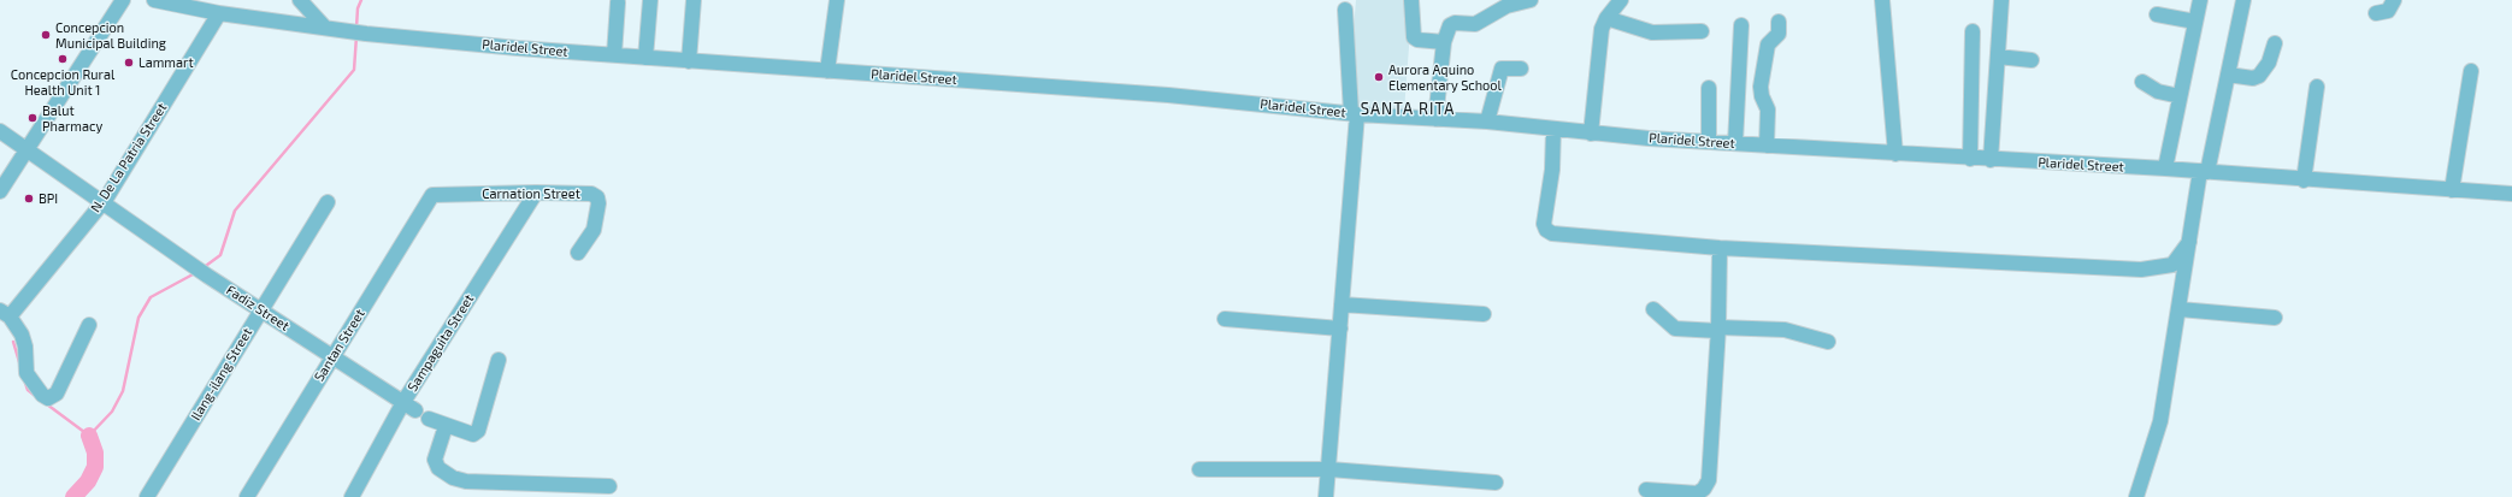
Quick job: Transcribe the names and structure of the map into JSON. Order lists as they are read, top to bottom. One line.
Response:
{"streets":{"street":["Plaridel Street","N. De La Patria Street","Carnation Street","Fadiz Street","Sampaguita Street","Santan Street","Ilang-ilang Street"]},"crossings":[["Plaridel Street","N. De La Patria Street"],["N. De La Patria Street","Fadiz Street"],["Carnation Street","Sampaguita Street"],["Carnation Street","Santan Street"],["Fadiz Street","Sampaguita Street"],["Fadiz Street","Santan Street"],["Fadiz Street","Ilang-ilang Street"]],"districts":["SANTA RITA"],"places":["Concepcion Municipal Building","Concepcion Rural Health Unit 1","Lammart","Aurora Aquino Elementary School","Balut Pharmacy","BPI"]}
